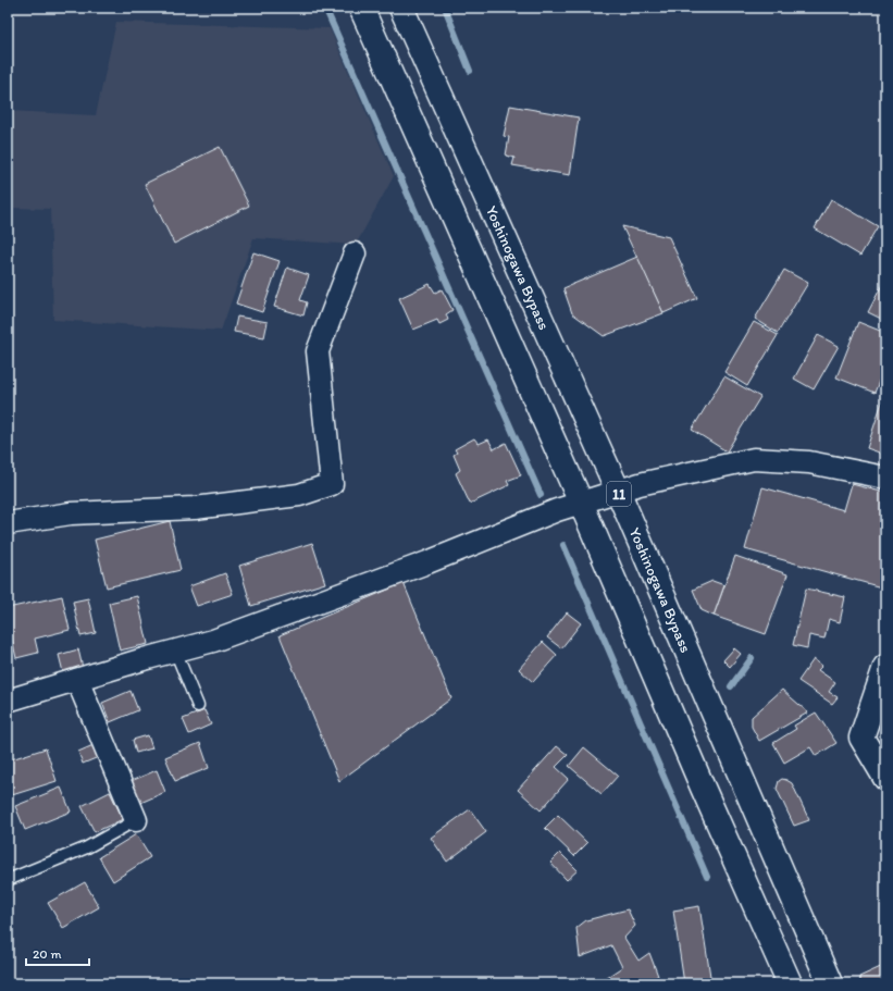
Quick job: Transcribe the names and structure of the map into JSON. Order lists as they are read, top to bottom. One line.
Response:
{"streets":{"main road":["Yoshinogawa Bypass","11"]},"scale_bar":"20 m"}
